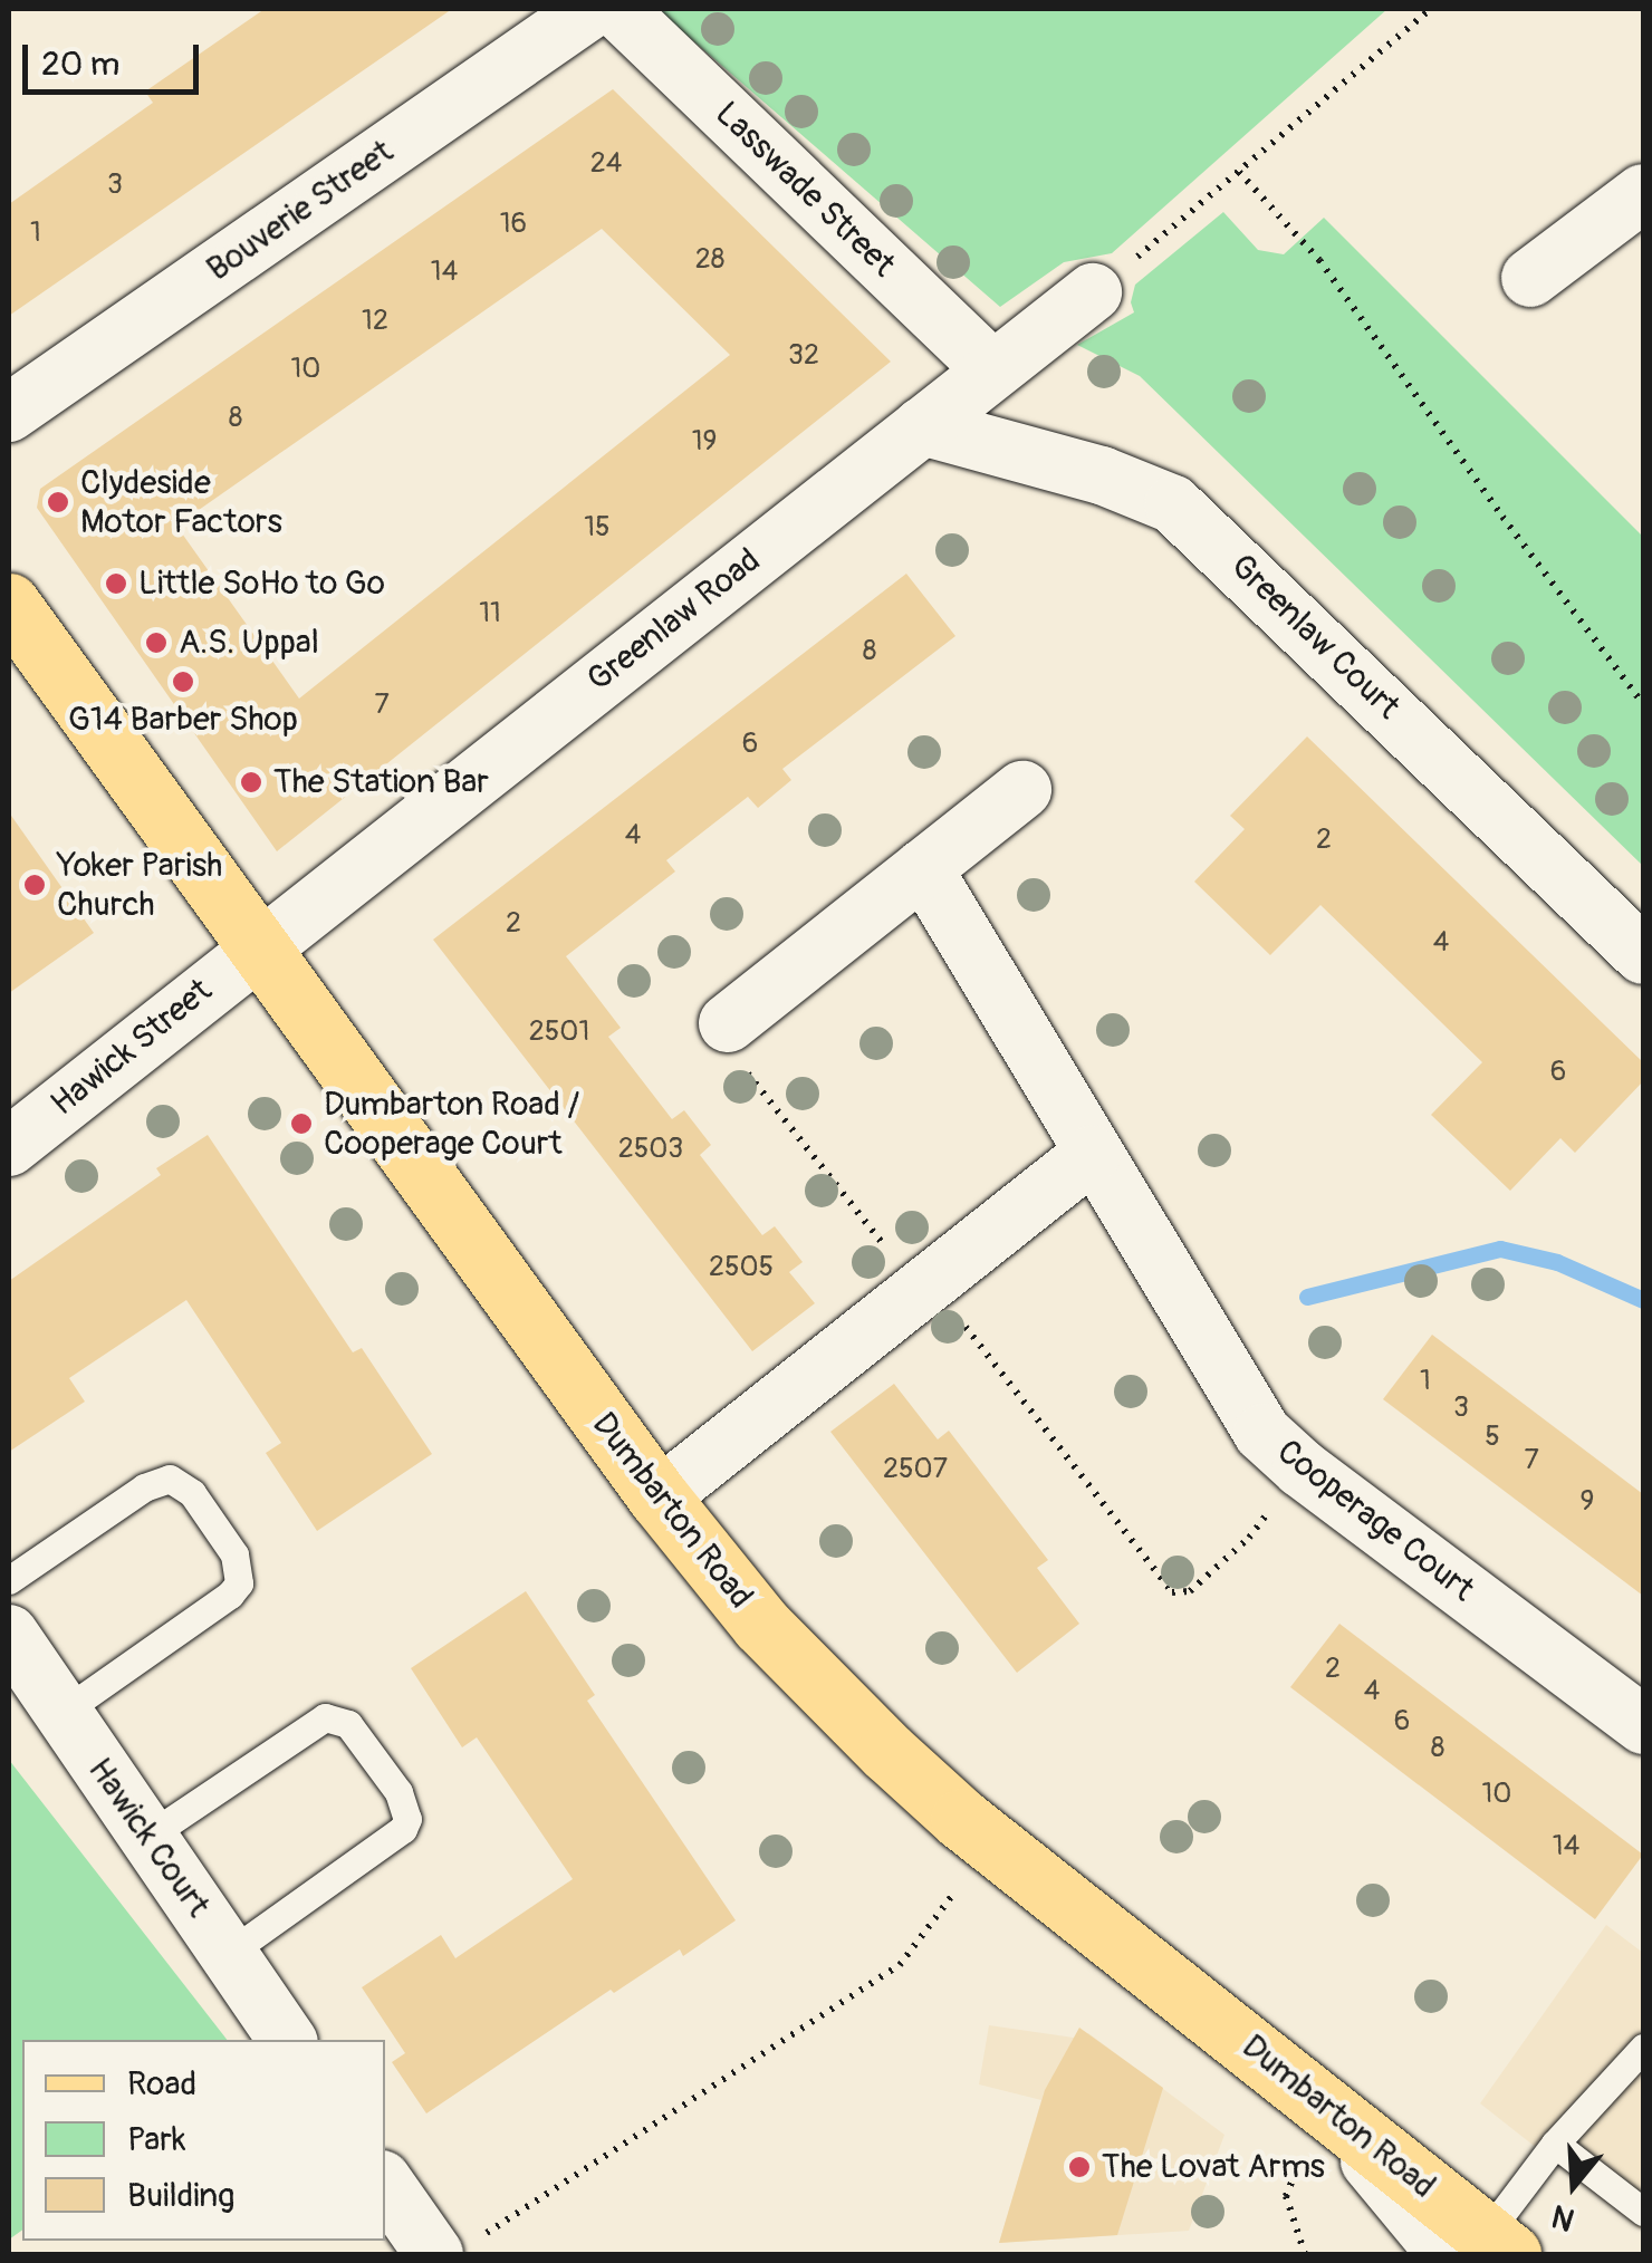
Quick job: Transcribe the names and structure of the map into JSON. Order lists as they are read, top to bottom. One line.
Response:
{"streets":{"main road":["Dumbarton Road"],"street":["Lasswade Street","Bouverie Street","Greenlaw Road","Greenlaw Court","Hawick Street","Cooperage Court","Hawick Court"]},"crossings":[["Lasswade Street","Greenlaw Road"],["Greenlaw Road","Greenlaw Court"],["Greenlaw Road","Hawick Street"],["Greenlaw Road","Dumbarton Road"],["Hawick Street","Dumbarton Road"]],"places":["Clydeside Motor Factors","Little SoHo to Go","A.S. Uppal","G14 Barber Shop","The Station Bar","Yoker Parish Church","Dumbarton Road / Cooperage Court","The Lovat Arms"],"house_numbers":["24","3","16","1","28","14","12","32","10","8","19","15","11","8","7","6","4","2","2","4","2501","6","2503","2505","1","3","5","7","2507","9","2","4","6","8","10","14"],"legend":["Road","Park","Building"],"scale_bar":"20 m","north":"bottom"}
